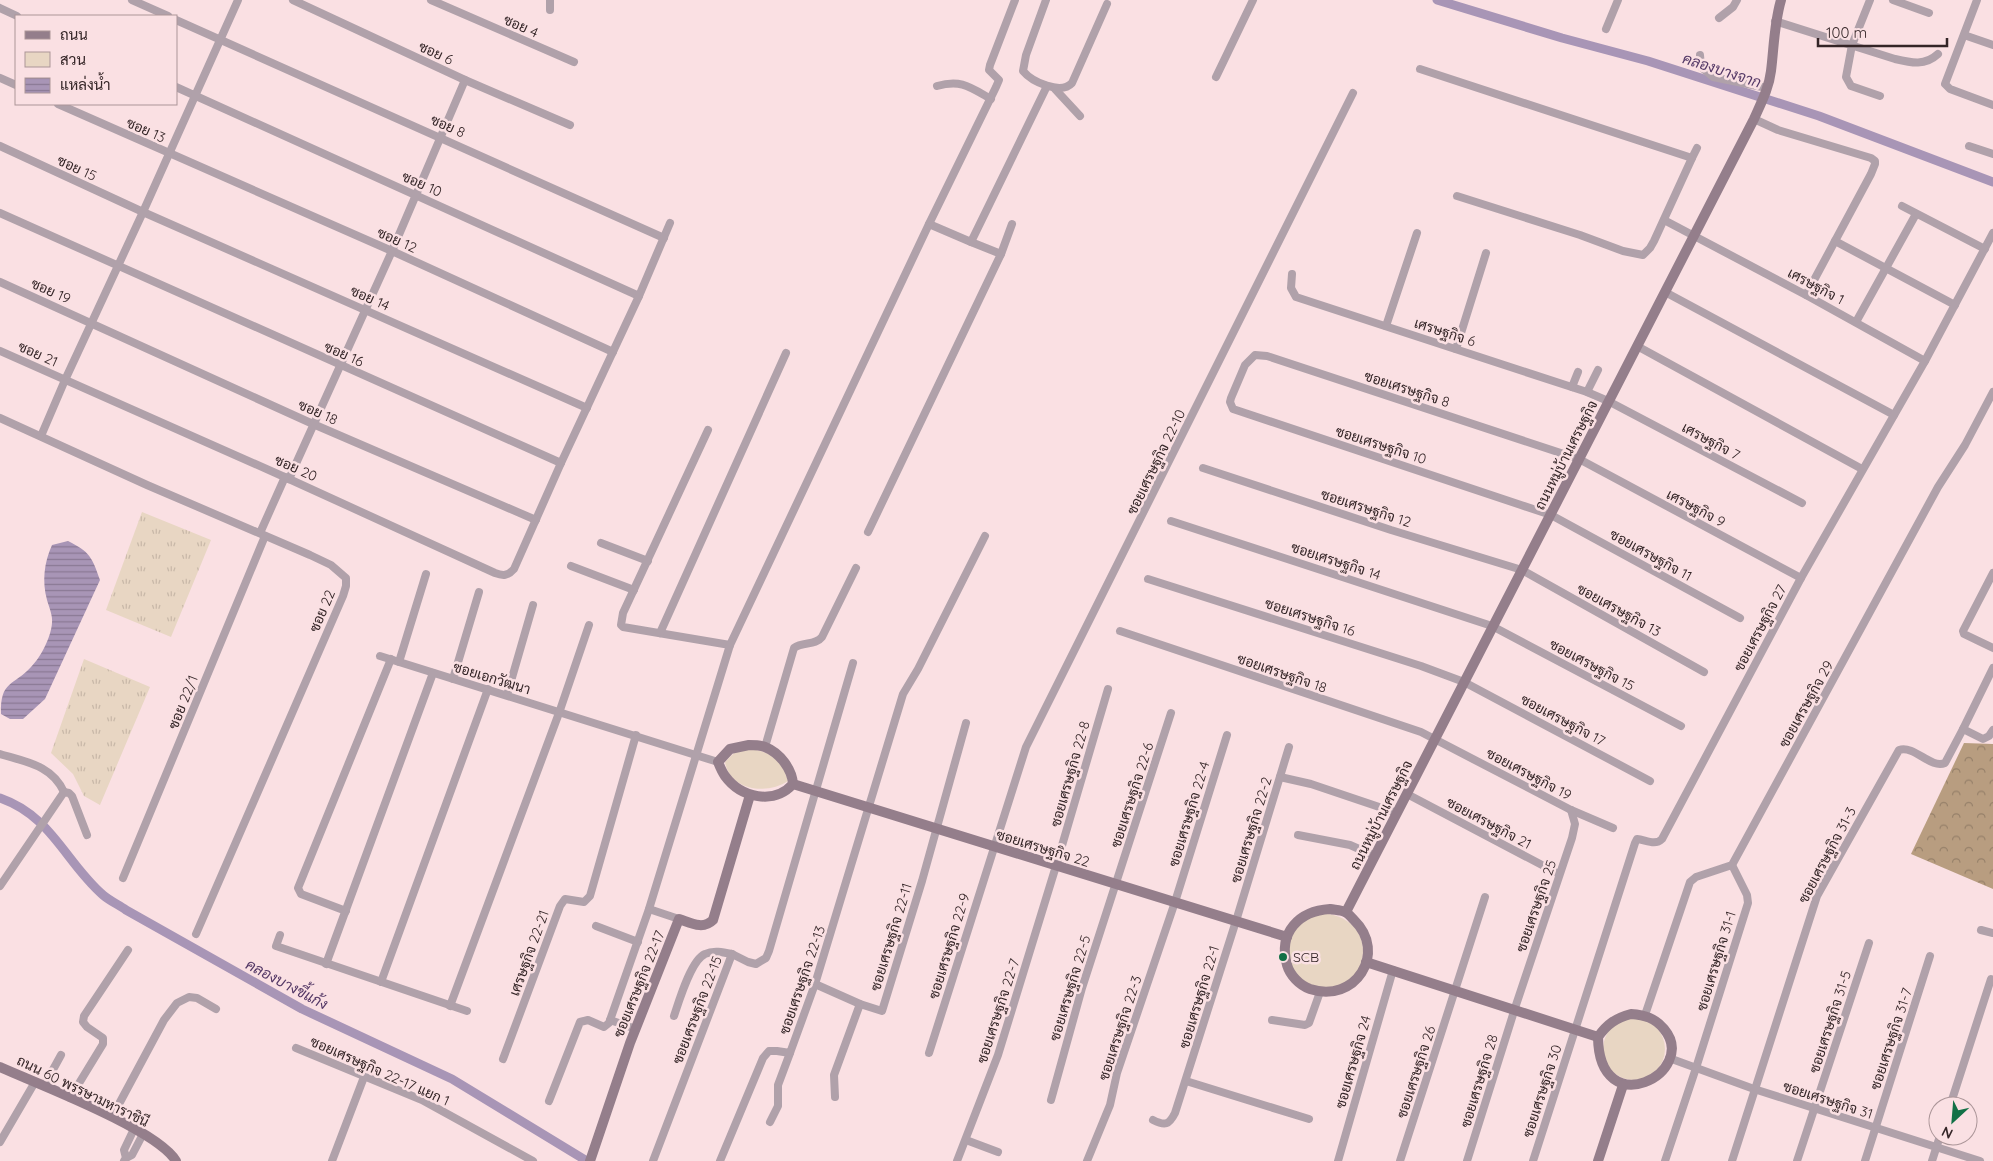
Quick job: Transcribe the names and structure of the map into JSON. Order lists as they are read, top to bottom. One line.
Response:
{"streets":{"street":["ซอย 4","ซอย 6","ซอย 8","ซอย 13","ซอย 15","ซอย 10","ซอย 12","เศรษฐกิจ 1","ซอย 19","ซอย 14","เศรษฐกิจ 6","ซอย 21","ซอย 16","ซอยเศรษฐกิจ 8","ซอย 18","เศรษฐกิจ 7","ซอยเศรษฐกิจ 10","ถนนหมู่บ้านเศรษฐกิจ","ซอยเศรษฐกิจ 22-10","ซอย 20","ซอยเศรษฐกิจ 12","เศรษฐกิจ 9","ซอยเศรษฐกิจ 11","ซอยเศรษฐกิจ 14","ซอยเศรษฐกิจ 13","ซอย 22","ซอยเศรษฐกิจ 16","ซอยเศรษฐกิจ 27","ซอยเศรษฐกิจ 15","ซอยเศรษฐกิจ 18","ซอยเอกวัฒนา","ซอย 22/1","ซอยเศรษฐกิจ 29","ซอยเศรษฐกิจ 17","ซอยเศรษฐกิจ 22-8","ซอยเศรษฐกิจ 19","ซอยเศรษฐกิจ 22-6","ซอยเศรษฐกิจ 22-4","ซอยเศรษฐกิจ 21","ซอยเศรษฐกิจ 22-2","ซอยเศรษฐกิจ 22","ซอยเศรษฐกิจ 31-3","ซอยเศรษฐกิจ 25","ซอยเศรษฐกิจ 22-11","ซอยเศรษฐกิจ 22-9","เศรษฐกิจ 22-21","ซอยเศรษฐกิจ 31-1","ซอยเศรษฐกิจ 22-13","ซอยเศรษฐกิจ 22-17","ซอยเศรษฐกิจ 22-5","ซอยเศรษฐกิจ 22-1","ซอยเศรษฐกิจ 22-15","ซอยเศรษฐกิจ 22-7","ซอยเศรษฐกิจ 31-5","ซอยเศรษฐกิจ 22-3","ซอยเศรษฐกิจ 31-7","ซอยเศรษฐกิจ 24","ซอยเศรษฐกิจ 22-17 แยก 1","ซอยเศรษฐกิจ 26","ซอยเศรษฐกิจ 28","ถนน 60 พรรษามหาราชินี","ซอยเศรษฐกิจ 30","ซอยเศรษฐกิจ 31"]},"crossings":[["ซอย 6","ซอย 22/1"],["ซอย 8","ซอย 22/1"],["ซอย 13","ซอย 12"],["ซอย 15","ซอย 14"],["ซอย 10","ซอย 22/1"],["ซอย 12","ซอย 22/1"],["เศรษฐกิจ 1","ถนนหมู่บ้านเศรษฐกิจ"],["เศรษฐกิจ 1","ซอยเศรษฐกิจ 27"],["ซอย 19","ซอย 18"],["ซอย 14","ซอย 22/1"],["เศรษฐกิจ 6","เศรษฐกิจ 7"],["เศรษฐกิจ 6","ถนนหมู่บ้านเศรษฐกิจ"],["ซอย 21","ซอย 20"],["ซอย 16","ซอย 22/1"],["ซอยเศรษฐกิจ 8","ซอยเศรษฐกิจ 10"],["ซอยเศรษฐกิจ 8","ถนนหมู่บ้านเศรษฐกิจ"],["ซอยเศรษฐกิจ 8","เศรษฐกิจ 9"],["ซอย 18","ซอย 20"],["ซอย 18","ซอย 22/1"],["เศรษฐกิจ 7","ถนนหมู่บ้านเศรษฐกิจ"],["ซอยเศรษฐกิจ 10","ถนนหมู่บ้านเศรษฐกิจ"],["ซอยเศรษฐกิจ 10","ซอยเศรษฐกิจ 11"],["ถนนหมู่บ้านเศรษฐกิจ","ซอยเศรษฐกิจ 12"],["ถนนหมู่บ้านเศรษฐกิจ","เศรษฐกิจ 9"],["ถนนหมู่บ้านเศรษฐกิจ","ซอยเศรษฐกิจ 11"],["ถนนหมู่บ้านเศรษฐกิจ","ซอยเศรษฐกิจ 14"],["ถนนหมู่บ้านเศรษฐกิจ","ซอยเศรษฐกิจ 13"],["ถนนหมู่บ้านเศรษฐกิจ","ซอยเศรษฐกิจ 16"],["ถนนหมู่บ้านเศรษฐกิจ","ซอยเศรษฐกิจ 15"],["ถนนหมู่บ้านเศรษฐกิจ","ซอยเศรษฐกิจ 18"],["ถนนหมู่บ้านเศรษฐกิจ","ซอยเศรษฐกิจ 17"],["ถนนหมู่บ้านเศรษฐกิจ","ซอยเศรษฐกิจ 19"],["ถนนหมู่บ้านเศรษฐกิจ","ซอยเศรษฐกิจ 21"],["ถนนหมู่บ้านเศรษฐกิจ","ซอยเศรษฐกิจ 22"],["ซอยเศรษฐกิจ 22-10","ซอยเศรษฐกิจ 22"],["ซอยเศรษฐกิจ 22-10","ซอยเศรษฐกิจ 22-9"],["ซอย 20","ซอย 22/1"],["ซอยเศรษฐกิจ 12","ซอยเศรษฐกิจ 13"],["เศรษฐกิจ 9","ซอยเศรษฐกิจ 27"],["ซอยเศรษฐกิจ 14","ซอยเศรษฐกิจ 15"],["ซอย 22","ซอย 22/1"],["ซอยเศรษฐกิจ 16","ซอยเศรษฐกิจ 17"],["ซอยเศรษฐกิจ 27","ซอยเศรษฐกิจ 30"],["ซอยเศรษฐกิจ 18","ซอยเศรษฐกิจ 19"],["ซอยเอกวัฒนา","เศรษฐกิจ 22-21"],["ซอยเศรษฐกิจ 29","ซอยเศรษฐกิจ 31-1"],["ซอยเศรษฐกิจ 22-8","ซอยเศรษฐกิจ 22"],["ซอยเศรษฐกิจ 22-8","ซอยเศรษฐกิจ 22-7"],["ซอยเศรษฐกิจ 19","ซอยเศรษฐกิจ 25"],["ซอยเศรษฐกิจ 22-6","ซอยเศรษฐกิจ 22"],["ซอยเศรษฐกิจ 22-6","ซอยเศรษฐกิจ 22-5"],["ซอยเศรษฐกิจ 22-4","ซอยเศรษฐกิจ 22"],["ซอยเศรษฐกิจ 22-4","ซอยเศรษฐกิจ 22-3"],["ซอยเศรษฐกิจ 21","ซอยเศรษฐกิจ 25"],["ซอยเศรษฐกิจ 22-2","ซอยเศรษฐกิจ 22"],["ซอยเศรษฐกิจ 22-2","ซอยเศรษฐกิจ 22-1"],["ซอยเศรษฐกิจ 22","ซอยเศรษฐกิจ 22-11"],["ซอยเศรษฐกิจ 22","ซอยเศรษฐกิจ 22-9"],["ซอยเศรษฐกิจ 22","ซอยเศรษฐกิจ 22-13"],["ซอยเศรษฐกิจ 22","ซอยเศรษฐกิจ 22-17"],["ซอยเศรษฐกิจ 22","ซอยเศรษฐกิจ 22-5"],["ซอยเศรษฐกิจ 22","ซอยเศรษฐกิจ 22-1"],["ซอยเศรษฐกิจ 22","ซอยเศรษฐกิจ 22-15"],["ซอยเศรษฐกิจ 22","ซอยเศรษฐกิจ 22-7"],["ซอยเศรษฐกิจ 22","ซอยเศรษฐกิจ 22-3"],["ซอยเศรษฐกิจ 31-3","ซอยเศรษฐกิจ 31"],["ซอยเศรษฐกิจ 25","ซอยเศรษฐกิจ 28"],["ซอยเศรษฐกิจ 22-11","ซอยเศรษฐกิจ 22-13"],["ซอยเศรษฐกิจ 31-1","ซอยเศรษฐกิจ 31"],["ซอยเศรษฐกิจ 31-5","ซอยเศรษฐกิจ 31"],["ซอยเศรษฐกิจ 31-7","ซอยเศรษฐกิจ 31"]],"water":["คลองบางจาก","คลองบางขี้แก้ง"],"places":["SCB"],"legend":["ถนน","สวน","แหล่งน้ำ"],"scale_bar":"100 m","north":"bottom left"}
